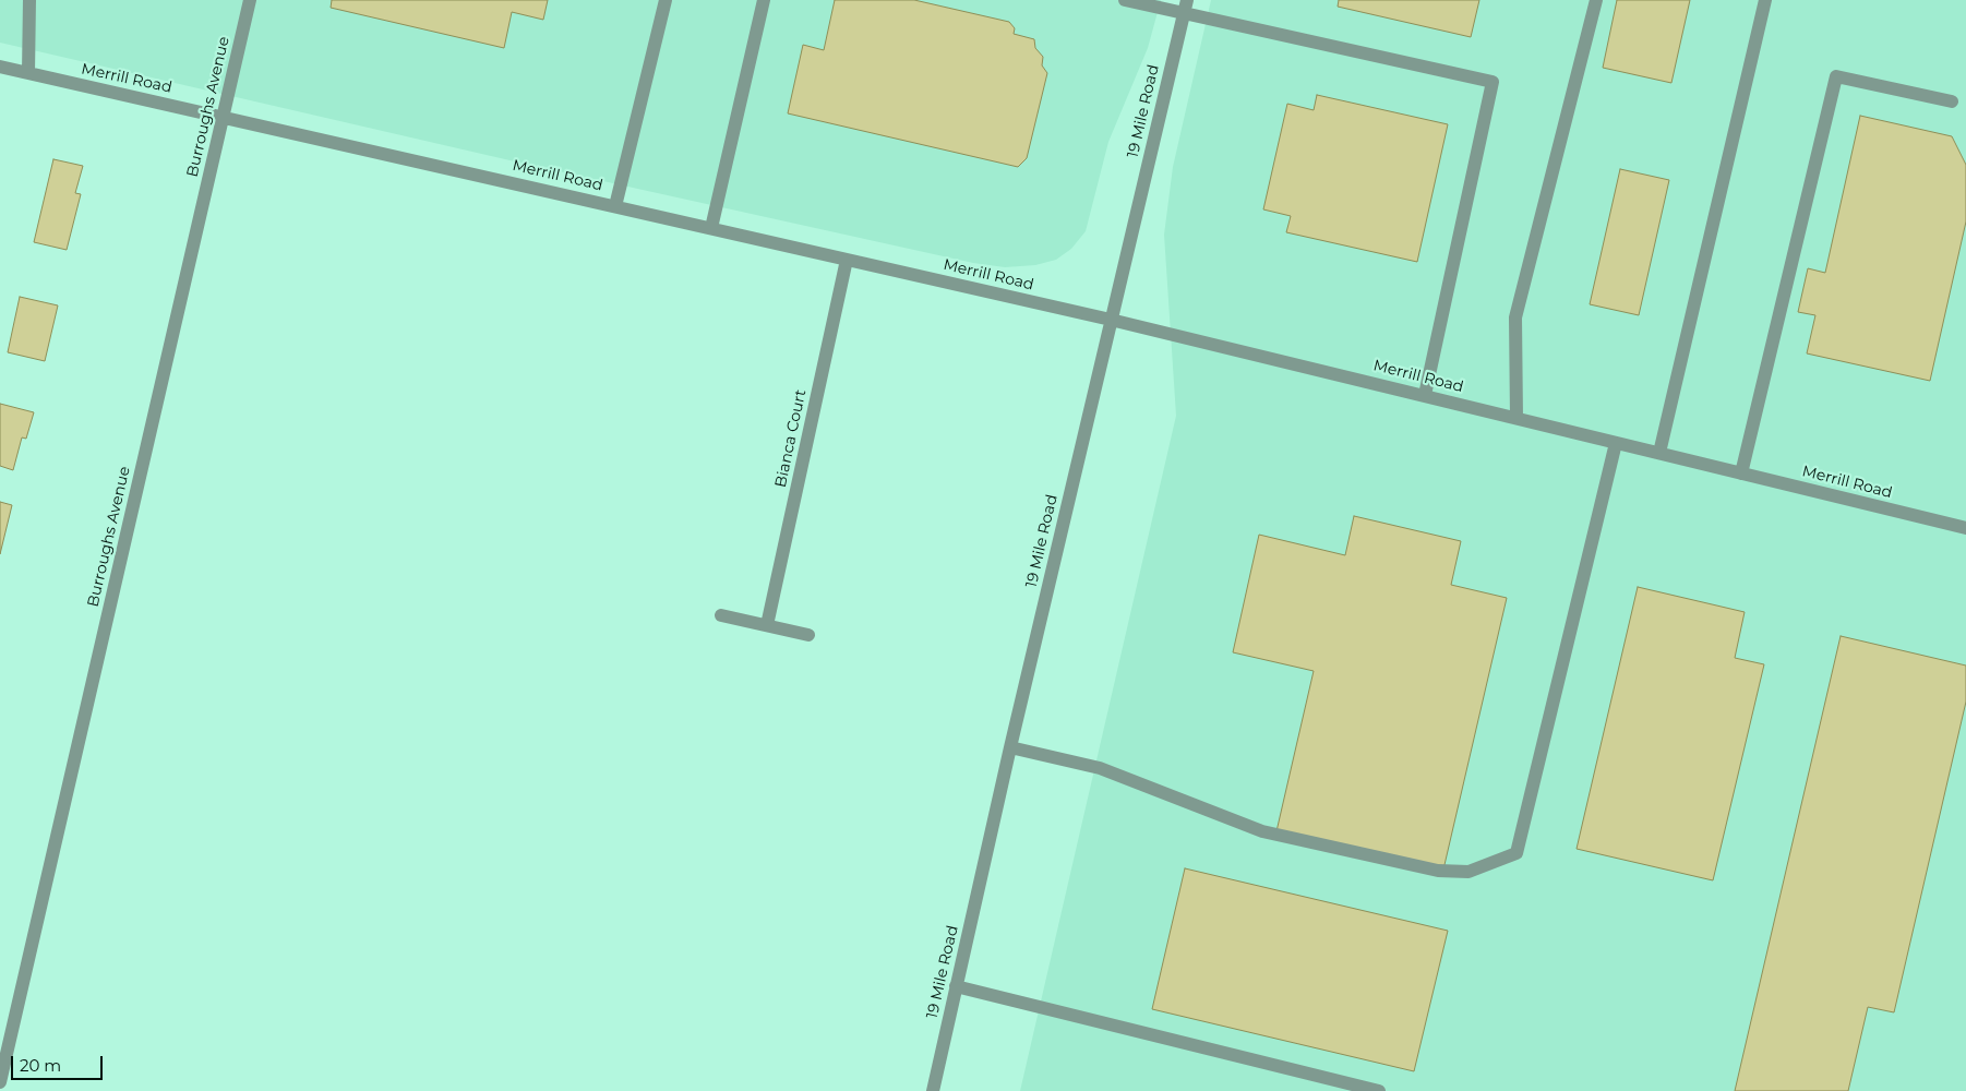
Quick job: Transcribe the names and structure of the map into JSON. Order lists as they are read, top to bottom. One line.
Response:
{"streets":{"street":["Merrill Road","Burroughs Avenue","19 Mile Road","Bianca Court"]},"crossings":[["Merrill Road","Burroughs Avenue"],["Merrill Road","19 Mile Road"],["Merrill Road","Bianca Court"]],"scale_bar":"20 m"}
